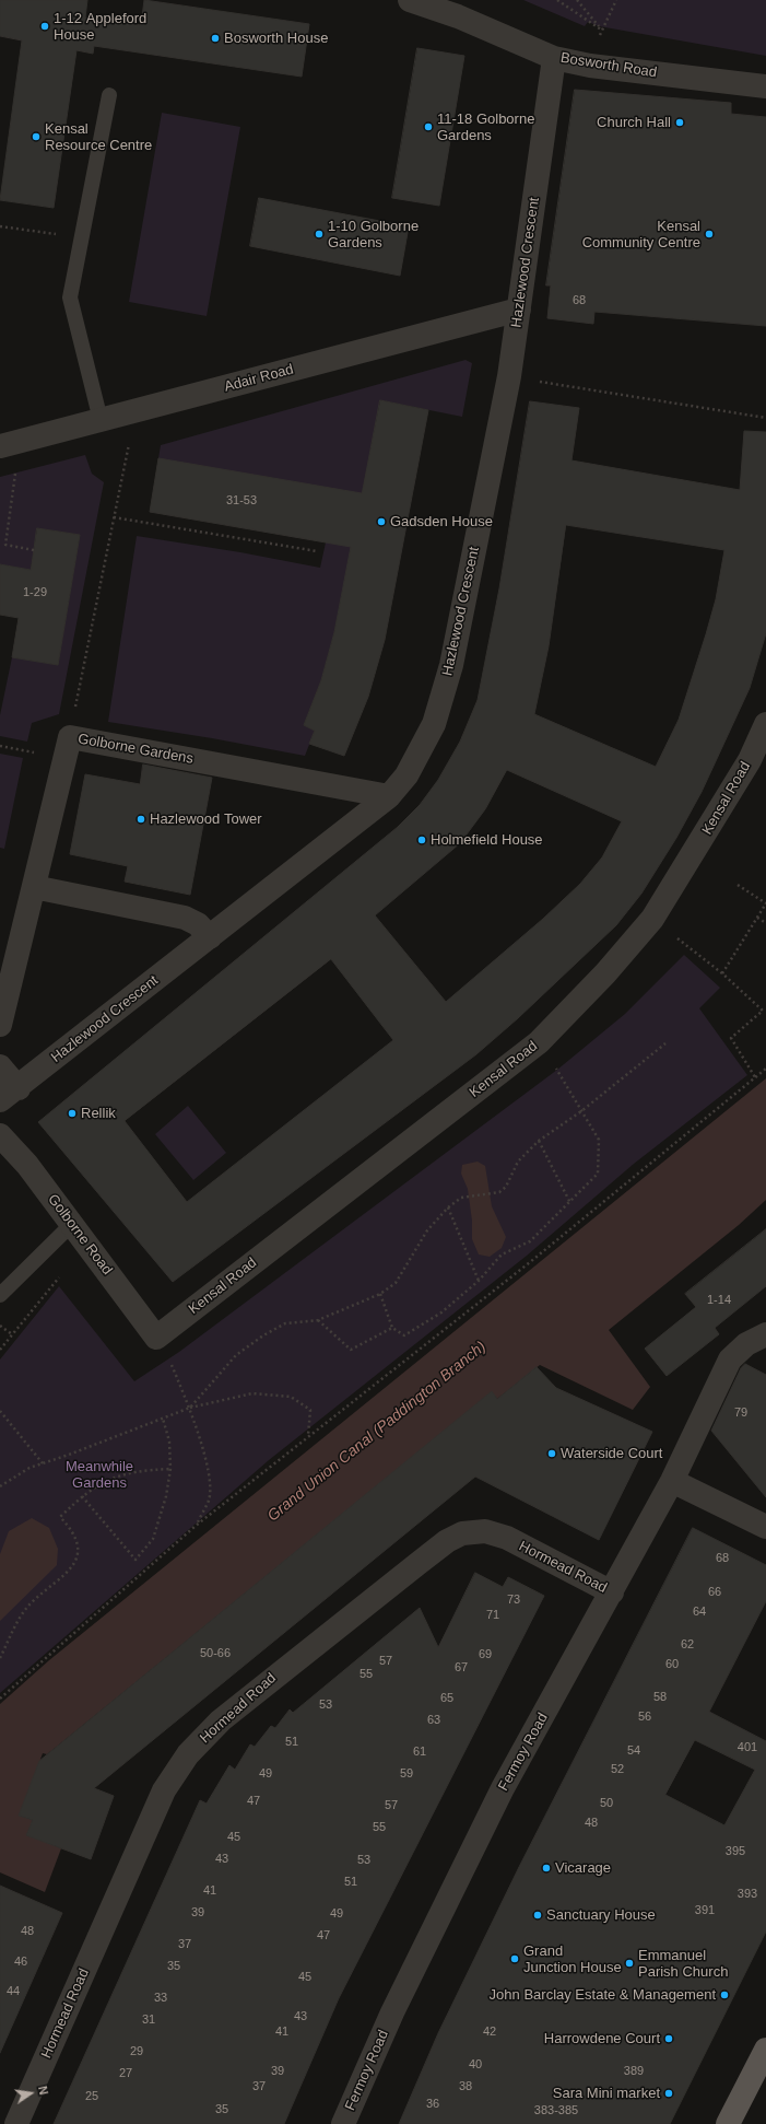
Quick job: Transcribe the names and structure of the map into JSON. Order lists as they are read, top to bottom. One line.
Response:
{"streets":{"street":["Bosworth Road","Hazlewood Crescent","Adair Road","Golborne Gardens","Kensal Road","Golborne Road","Hormead Road","Fermoy Road"]},"crossings":[["Bosworth Road","Hazlewood Crescent"],["Hazlewood Crescent","Adair Road"],["Hazlewood Crescent","Golborne Gardens"],["Kensal Road","Golborne Road"],["Hormead Road","Fermoy Road"]],"water":["Grand Union Canal (Paddington Branch)"],"parks":["Meanwhile Gardens"],"places":["1-12 Appleford House","Bosworth House","Church Hall","11-18 Golborne Gardens","Kensal Resource Centre","1-10 Golborne Gardens","Kensal Community Centre","Gadsden House","Hazlewood Tower","Holmefield House","Rellik","Waterside Court","Vicarage","Sanctuary House","Grand Junction House","Emmanuel Parish Church","John Barclay Estate & Management","Harrowdene Court","Sara Mini market"],"house_numbers":["68","31-53","1-29","1-14","79","68","66","73","64","71","62","50-66","69","57","60","67","55","58","65","53","56","63","51","401","54","61","52","49","59","47","50","57","48","55","45","395","43","53","51","41","393","391","39","49","48","47","37","46","35","45","44","33","43","31","41","42","29","40","39","389","27","37","38","25","36","35","383-385"],"north":"right"}
